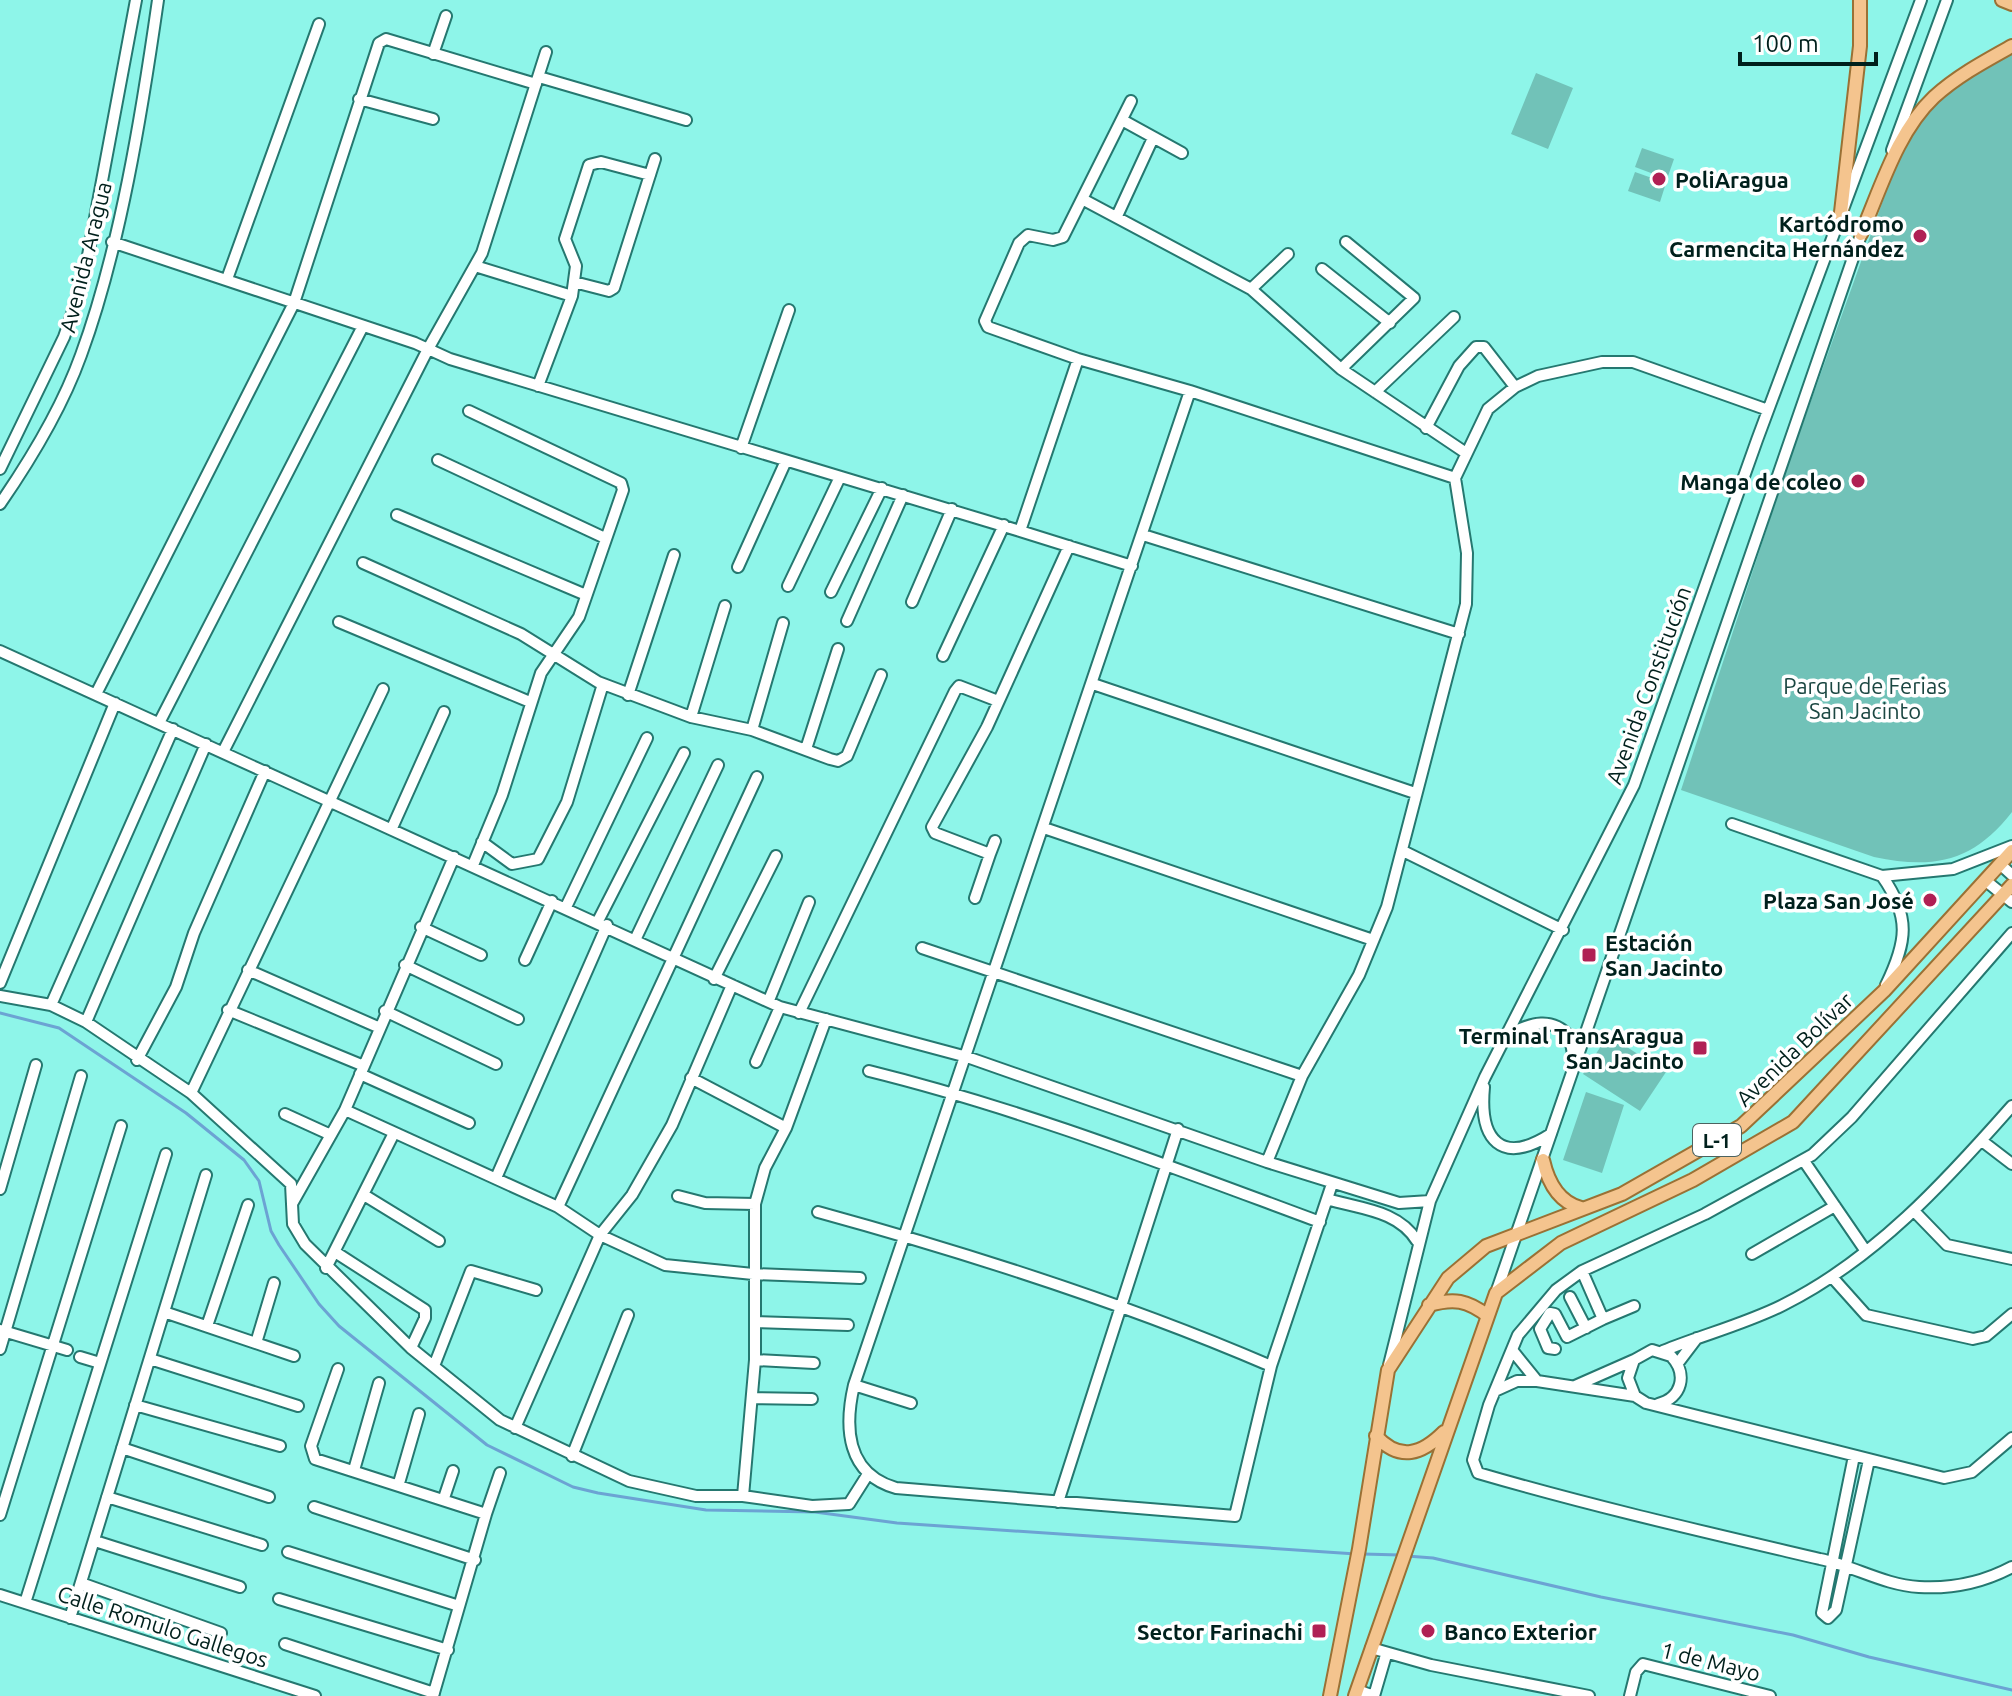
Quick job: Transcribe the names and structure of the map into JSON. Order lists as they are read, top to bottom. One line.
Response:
{"streets":{"main road":["Avenida Bolívar","L-1"],"street":["Avenida Aragua","Avenida Constitución","Calle Romulo Gallegos","1 de Mayo"]},"crossings":[["Avenida Constitución","Avenida Bolívar"],["Avenida Constitución","L-1"],["Avenida Bolívar","L-1"]],"parks":["Parque de Ferias San Jacinto"],"places":{"other":["PoliAragua","Kartódromo Carmencita Hernández","Manga de coleo","Plaza San José","Banco Exterior"],"transit":["Estación San Jacinto","Terminal TransAragua San Jacinto","Sector Farinachi"]},"scale_bar":"100 m"}
